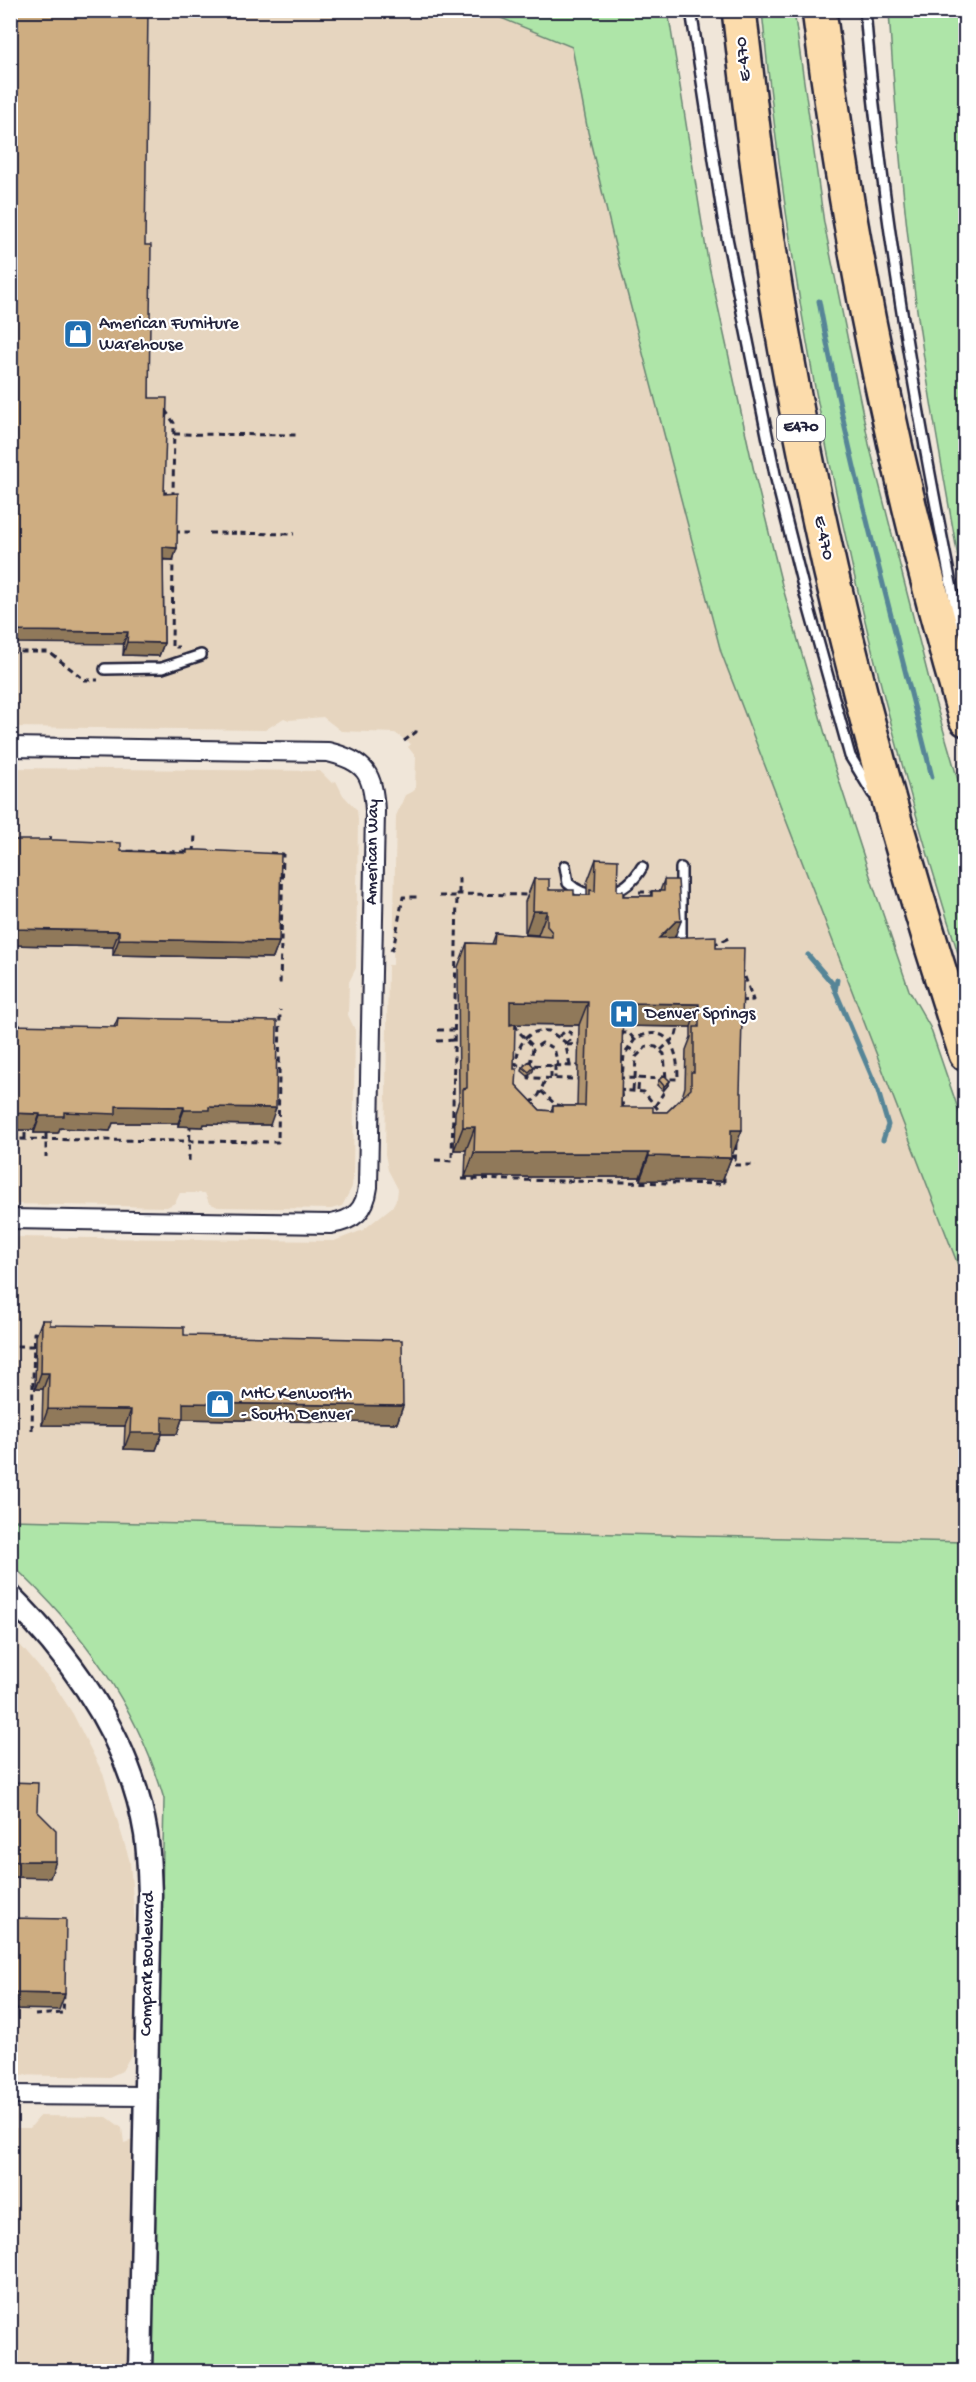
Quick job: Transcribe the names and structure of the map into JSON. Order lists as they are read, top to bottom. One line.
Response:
{"streets":{"highway":["E-470","E470"],"street":["American Way","Compark Boulevard"]},"places":{"shop":["American Furniture Warehouse","MHC Kenworth - South Denver"],"hospital":["Denver Springs"]}}
